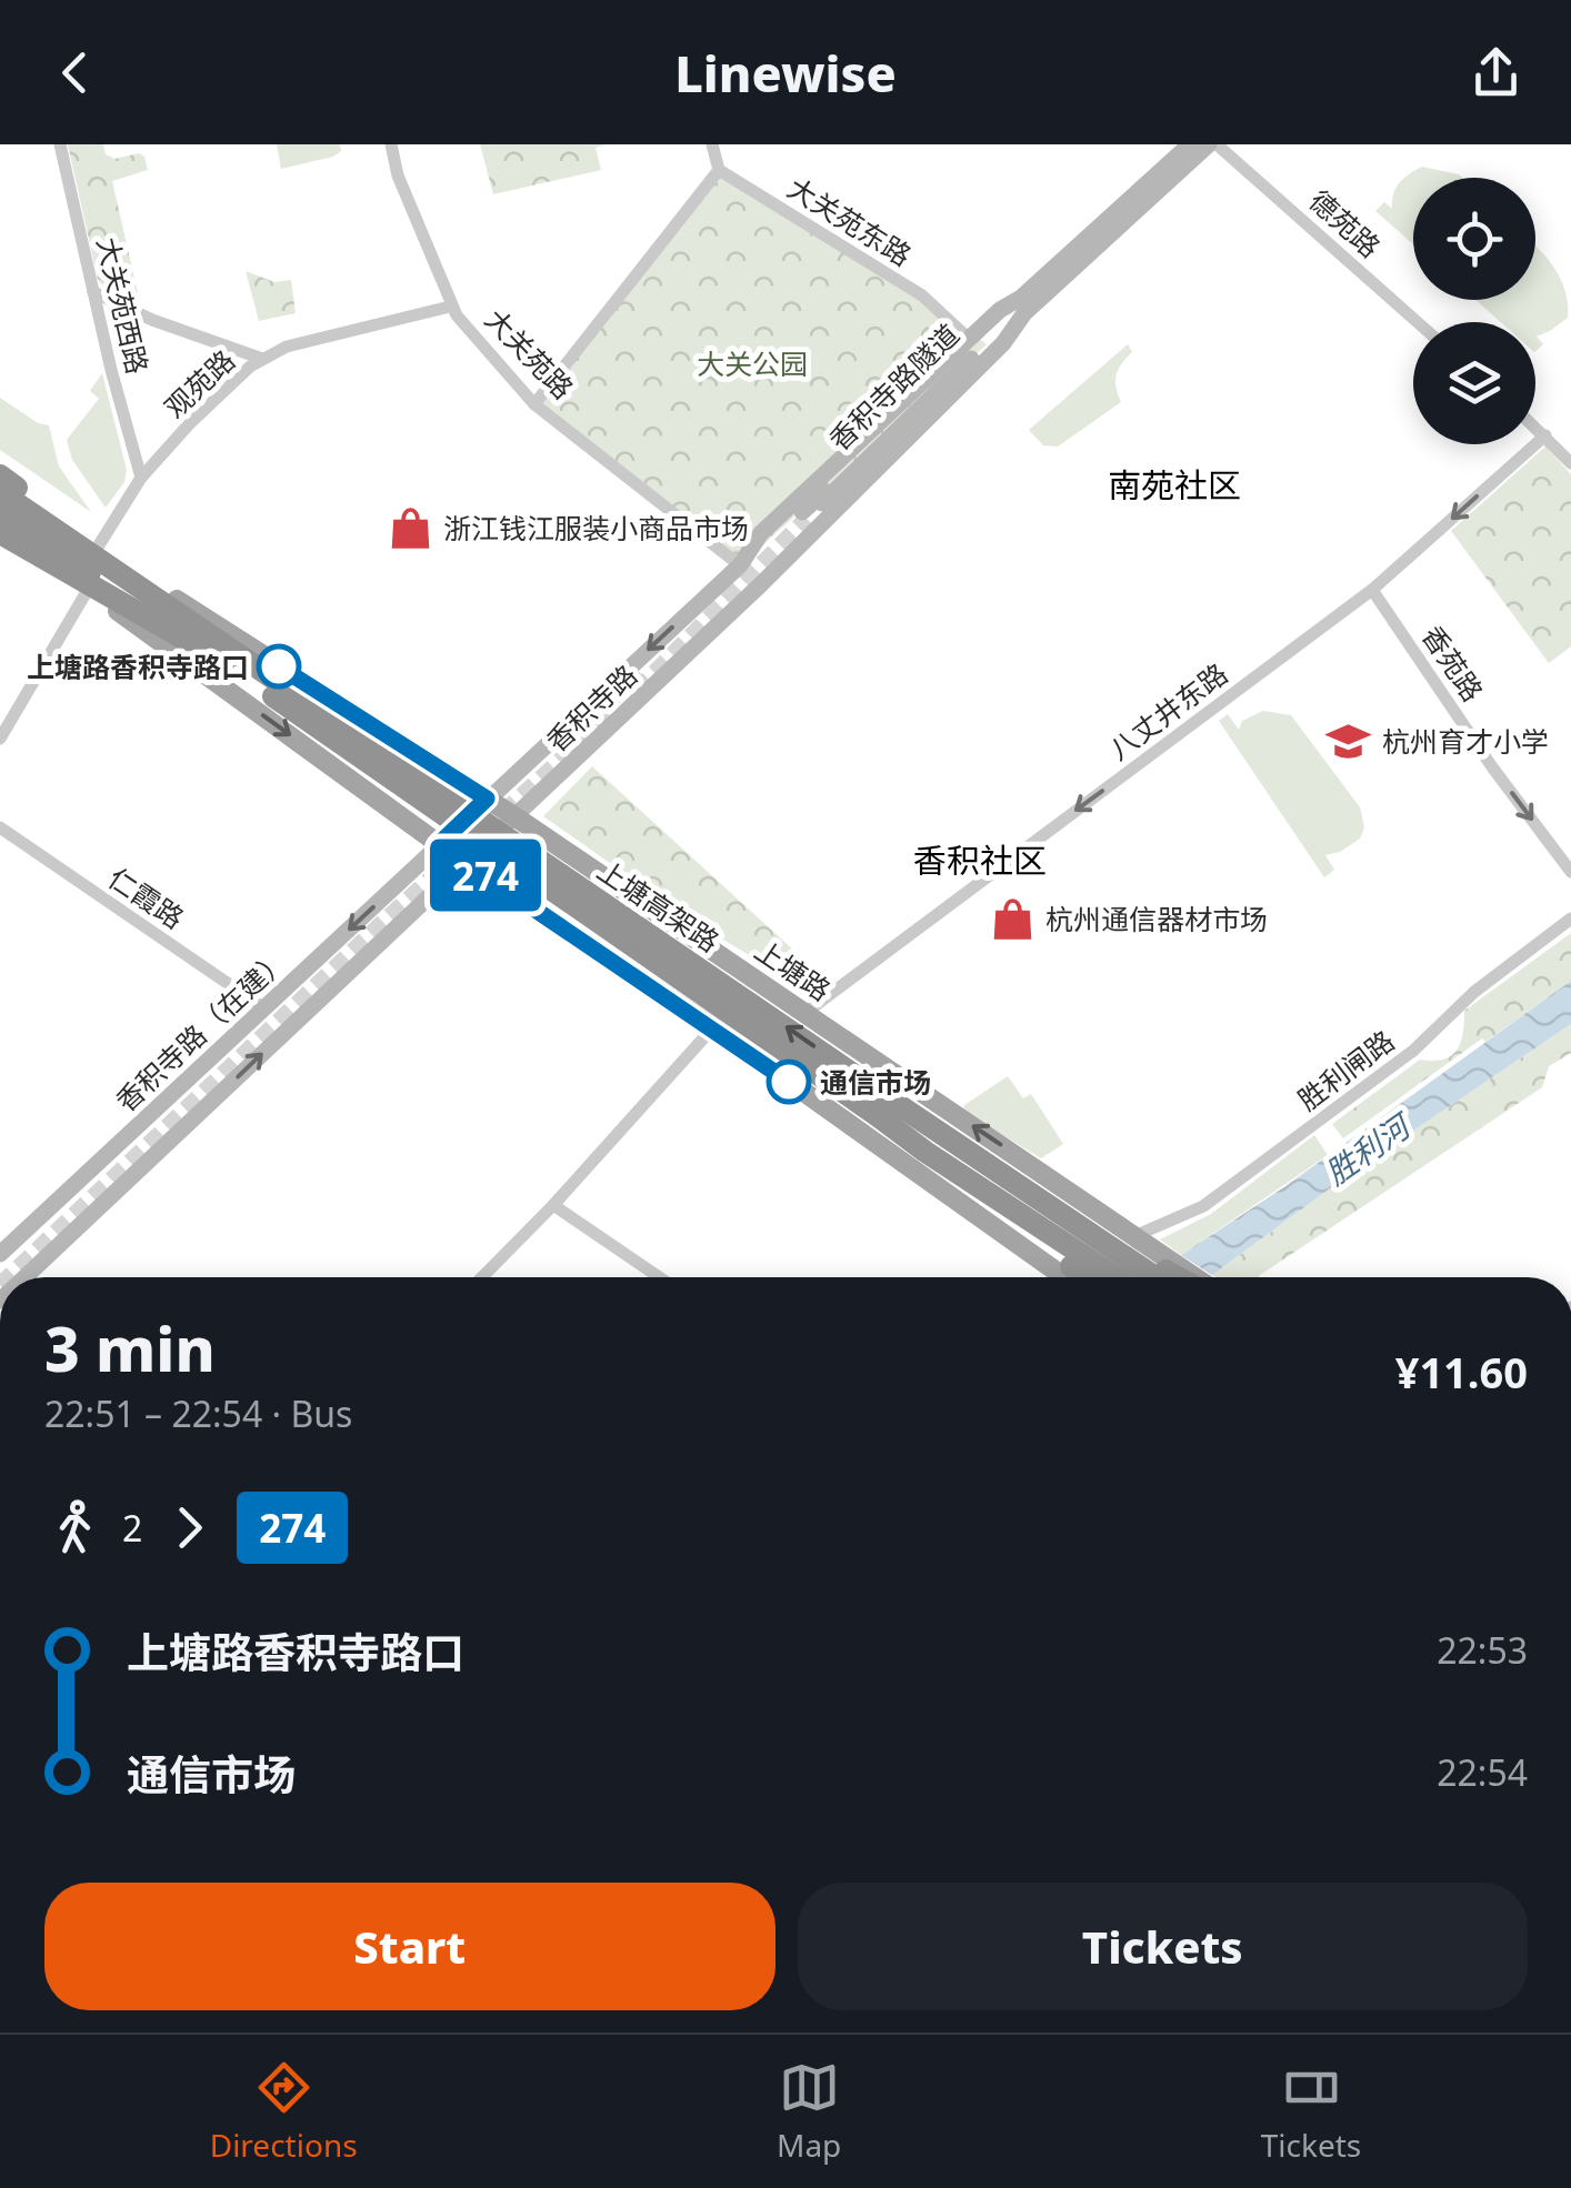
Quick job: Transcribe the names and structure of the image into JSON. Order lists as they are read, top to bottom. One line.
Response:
{"streets":{"highway":["上塘高架路"],"main road":["大关苑路","香积寺路隧道","香积寺路","上塘路","香积寺路（在建）"],"street":["大关苑东路","德苑路","大关苑西路","观苑路","香苑路","八丈井东路","仁霞路","胜利闸路"]},"crossings":[["大关苑东路","香积寺路"],["德苑路","香积寺路"],["大关苑西路","观苑路"],["大关苑路","观苑路"],["大关苑路","香积寺路"],["观苑路","上塘路"],["香积寺路隧道","香积寺路"],["香苑路","八丈井东路"],["香积寺路","上塘路"],["香积寺路","香积寺路（在建）"],["八丈井东路","上塘路"],["仁霞路","香积寺路（在建）"],["上塘路","胜利闸路"]],"one_way":["香苑路","八丈井东路","香积寺路（在建）"],"districts":["南苑社区","香积社区"],"water":["胜利河"],"parks":["大关公园"],"places":{"shop":["浙江钱江服装小商品市场","杭州通信器材市场"],"other":["上塘路香积寺路口","通信市场"],"school or university":["杭州育才小学"]},"lines":["bus line 274"],"page":{"header":"Linewise","on_map":"274","heading":["3 min","22:51 – 22:54 · Bus","¥11.60"],"legs":["2","274"],"list":[{"name":"上塘路香积寺路口","value":"22:53"},{"name":"通信市场","value":"22:54"}],"buttons":["Start","Tickets"],"tabs":["Directions","Map","Tickets"]}}
